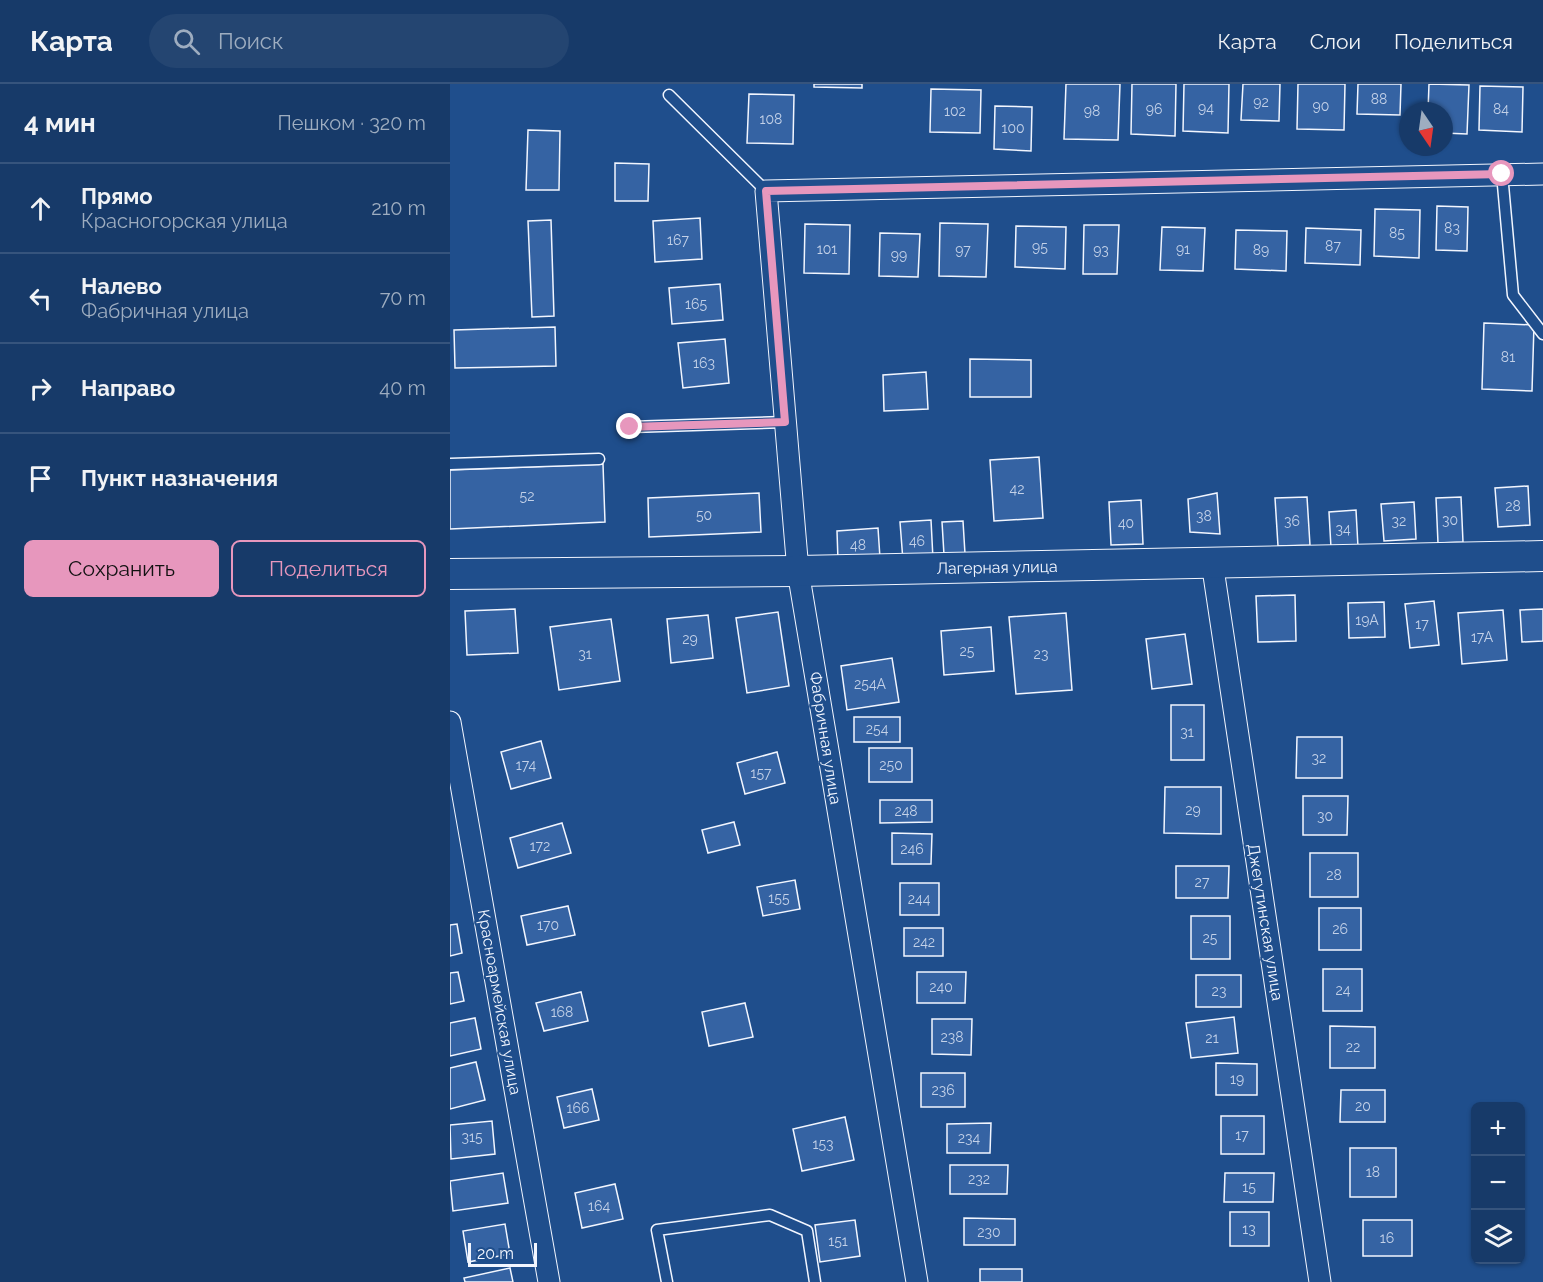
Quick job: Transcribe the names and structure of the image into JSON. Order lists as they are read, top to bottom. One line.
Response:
{"streets":{"street":["Лагерная улица","Фабричная улица","Джегутинская улица","Красноармейская улица"]},"crossings":[["Лагерная улица","Фабричная улица"],["Лагерная улица","Джегутинская улица"]],"house_numbers":["88","92","90","94","96","84","102","98","108","100","83","85","167","87","95","101","91","97","93","89","99","165","81","163","42","52","28","50","38","30","36","32","40","34","46","48","19А","17","17А","29","25","31","23","254А","254","31","32","174","250","157","29","248","30","172","246","28","27","155","244","170","26","25","242","240","24","23","168","238","21","22","19","236","20","166","17","315","234","153","18","232","15","164","13","230","16","151"],"scale_bar":"20 m","north":"bottom","page":{"header":"Карта","search":"Поиск","nav":["Карта","Слои","Поделиться"],"heading":["4 мин","Пешком · 320 m"],"list":[["Прямо","Красногорская улица","210 m"],["Налево","Фабричная улица","70 m"],["Направо","40 m"],"Пункт назначения"],"buttons":["Сохранить","Поделиться"],"map_buttons":["+","−"],"scale":"20 m"}}
